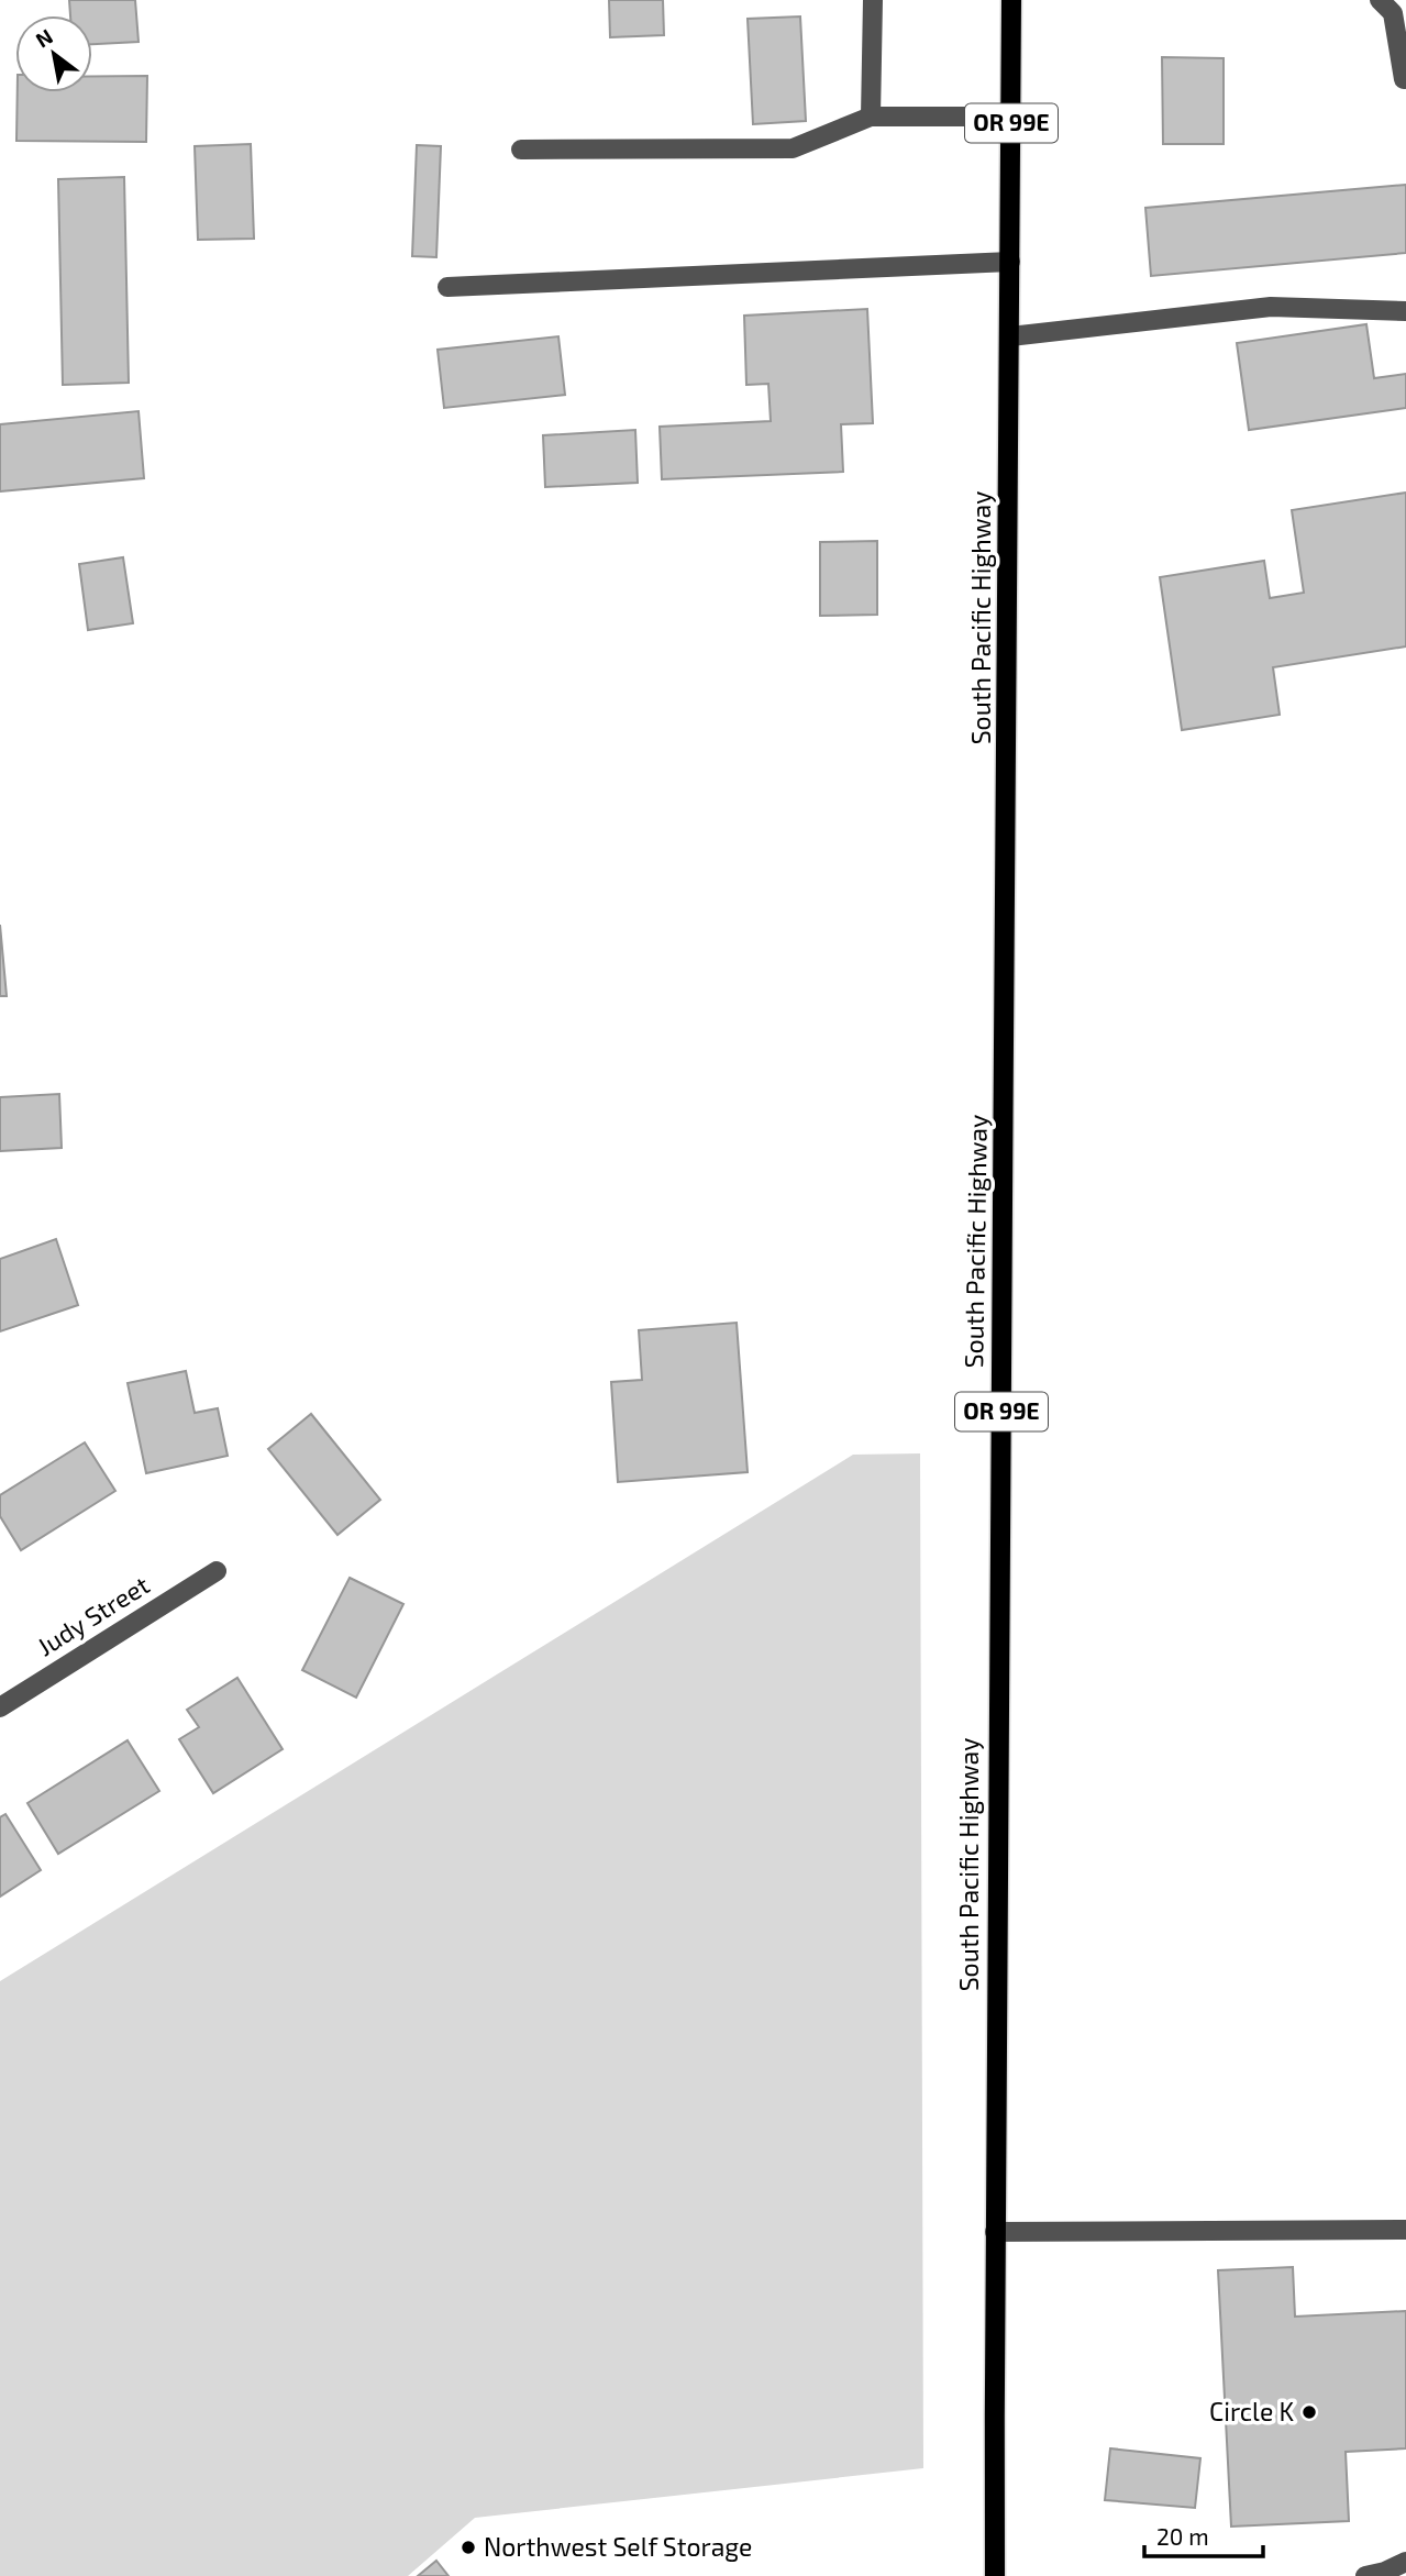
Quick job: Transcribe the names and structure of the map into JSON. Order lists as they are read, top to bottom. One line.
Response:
{"streets":{"main road":["OR 99E","South Pacific Highway"],"street":["Judy Street"]},"places":["Circle K","Northwest Self Storage"],"scale_bar":"20 m","north":"top left"}
